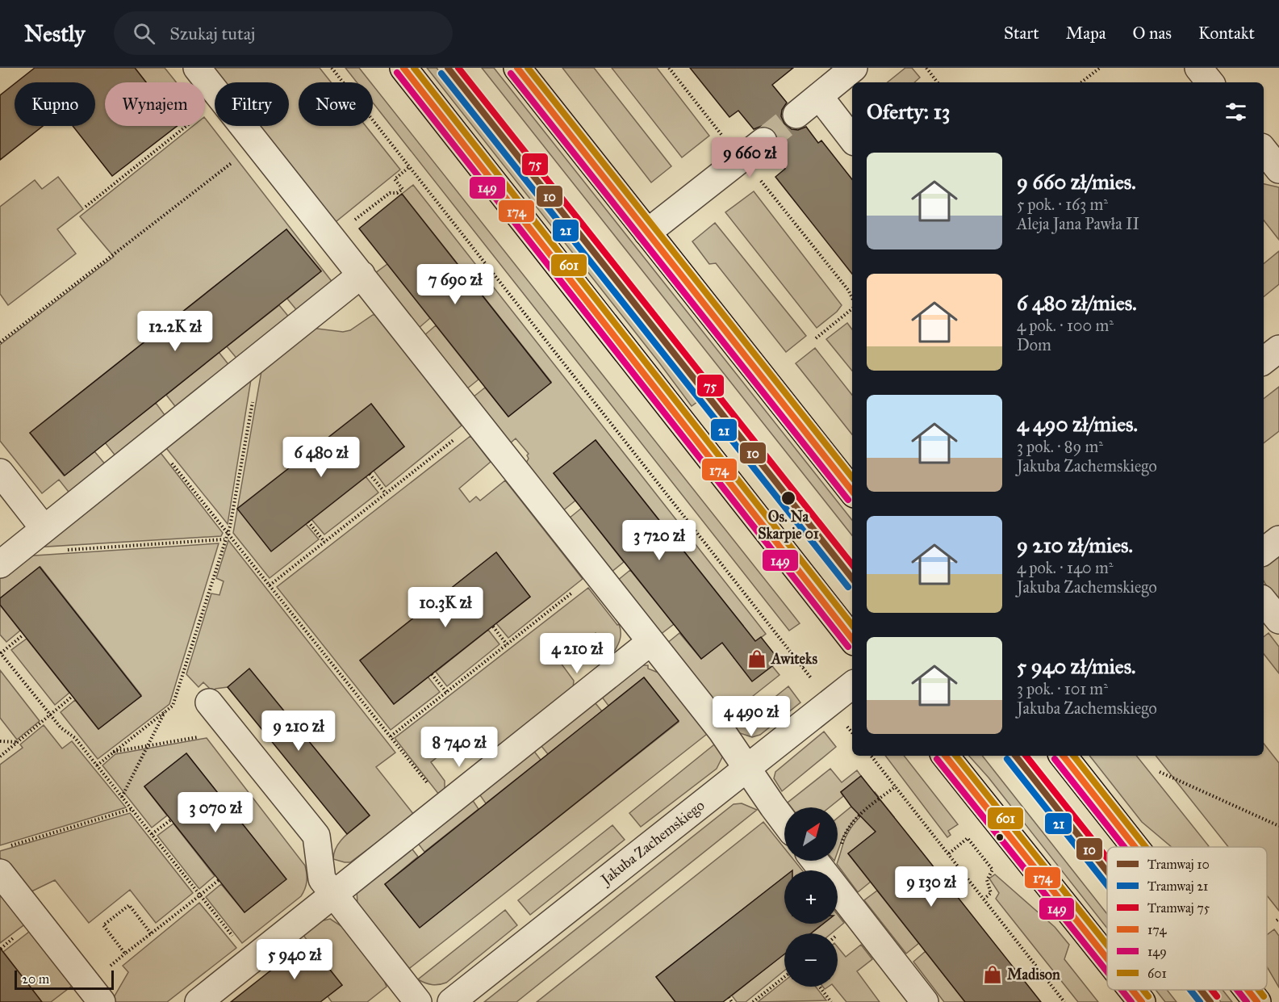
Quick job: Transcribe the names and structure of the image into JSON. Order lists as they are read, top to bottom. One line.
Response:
{"streets":{"street":["Jakuba Zachemskiego"]},"places":{"other":["Os. Na Skarpie 01"],"shop":["Awiteks","Madison"]},"lines":["tram line 10","tram line 75","transit line 174","transit line 601","transit line 149","tram line 21"],"legend":["Tramwaj 10","Tramwaj 21","Tramwaj 75","174","149","601"],"scale_bar":"20 m","north":"top right","page":{"header":"Nestly","search":"Szukaj tutaj","nav":["Start","Mapa","O nas","Kontakt"],"chip":["Kupno","Wynajem","Filtry","Nowe"],"heading":"Oferty: 13","price":["9 660 zł","7 690 zł","12.2K zł","6 480 zł","3 720 zł","10.3K zł","4 210 zł","4 490 zł","9 210 zł","8 740 zł","3 070 zł","9 130 zł","5 940 zł"],"list":[{"name":"9 660 zł/mies.","note":"5 pok. · 163 m² · Aleja Jana Pawła II"},{"name":"6 480 zł/mies.","note":"4 pok. · 100 m² · Dom"},{"name":"4 490 zł/mies.","note":"3 pok. · 89 m² · Jakuba Zachemskiego"},{"name":"9 210 zł/mies.","note":"4 pok. · 140 m² · Jakuba Zachemskiego"},{"name":"5 940 zł/mies.","note":"3 pok. · 101 m² · Jakuba Zachemskiego"}],"map_buttons":["+","−"],"scale":"20 m"}}
